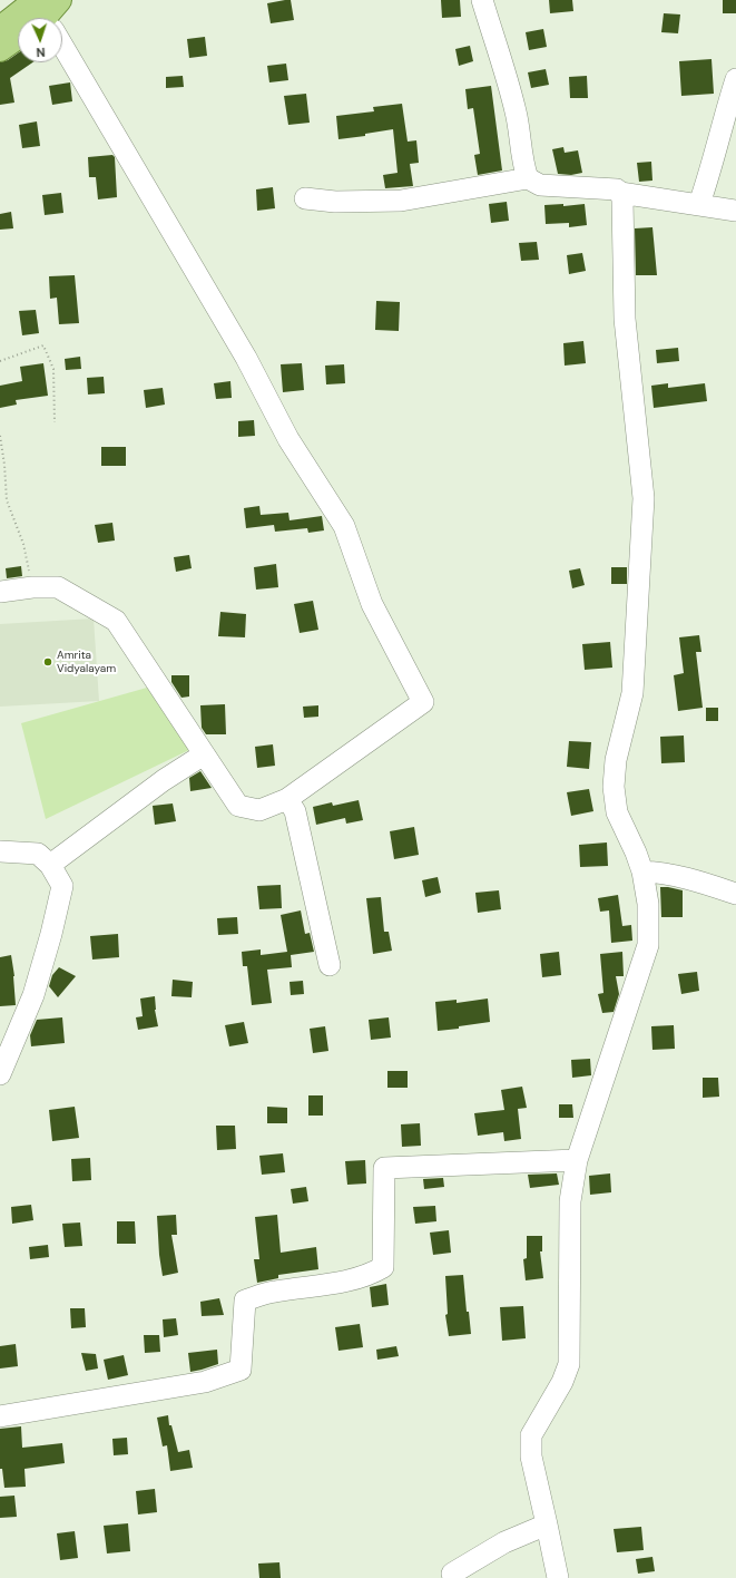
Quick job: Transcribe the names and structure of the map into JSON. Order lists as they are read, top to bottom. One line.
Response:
{"places":["Amrita Vidyalayam"],"north":"bottom"}
